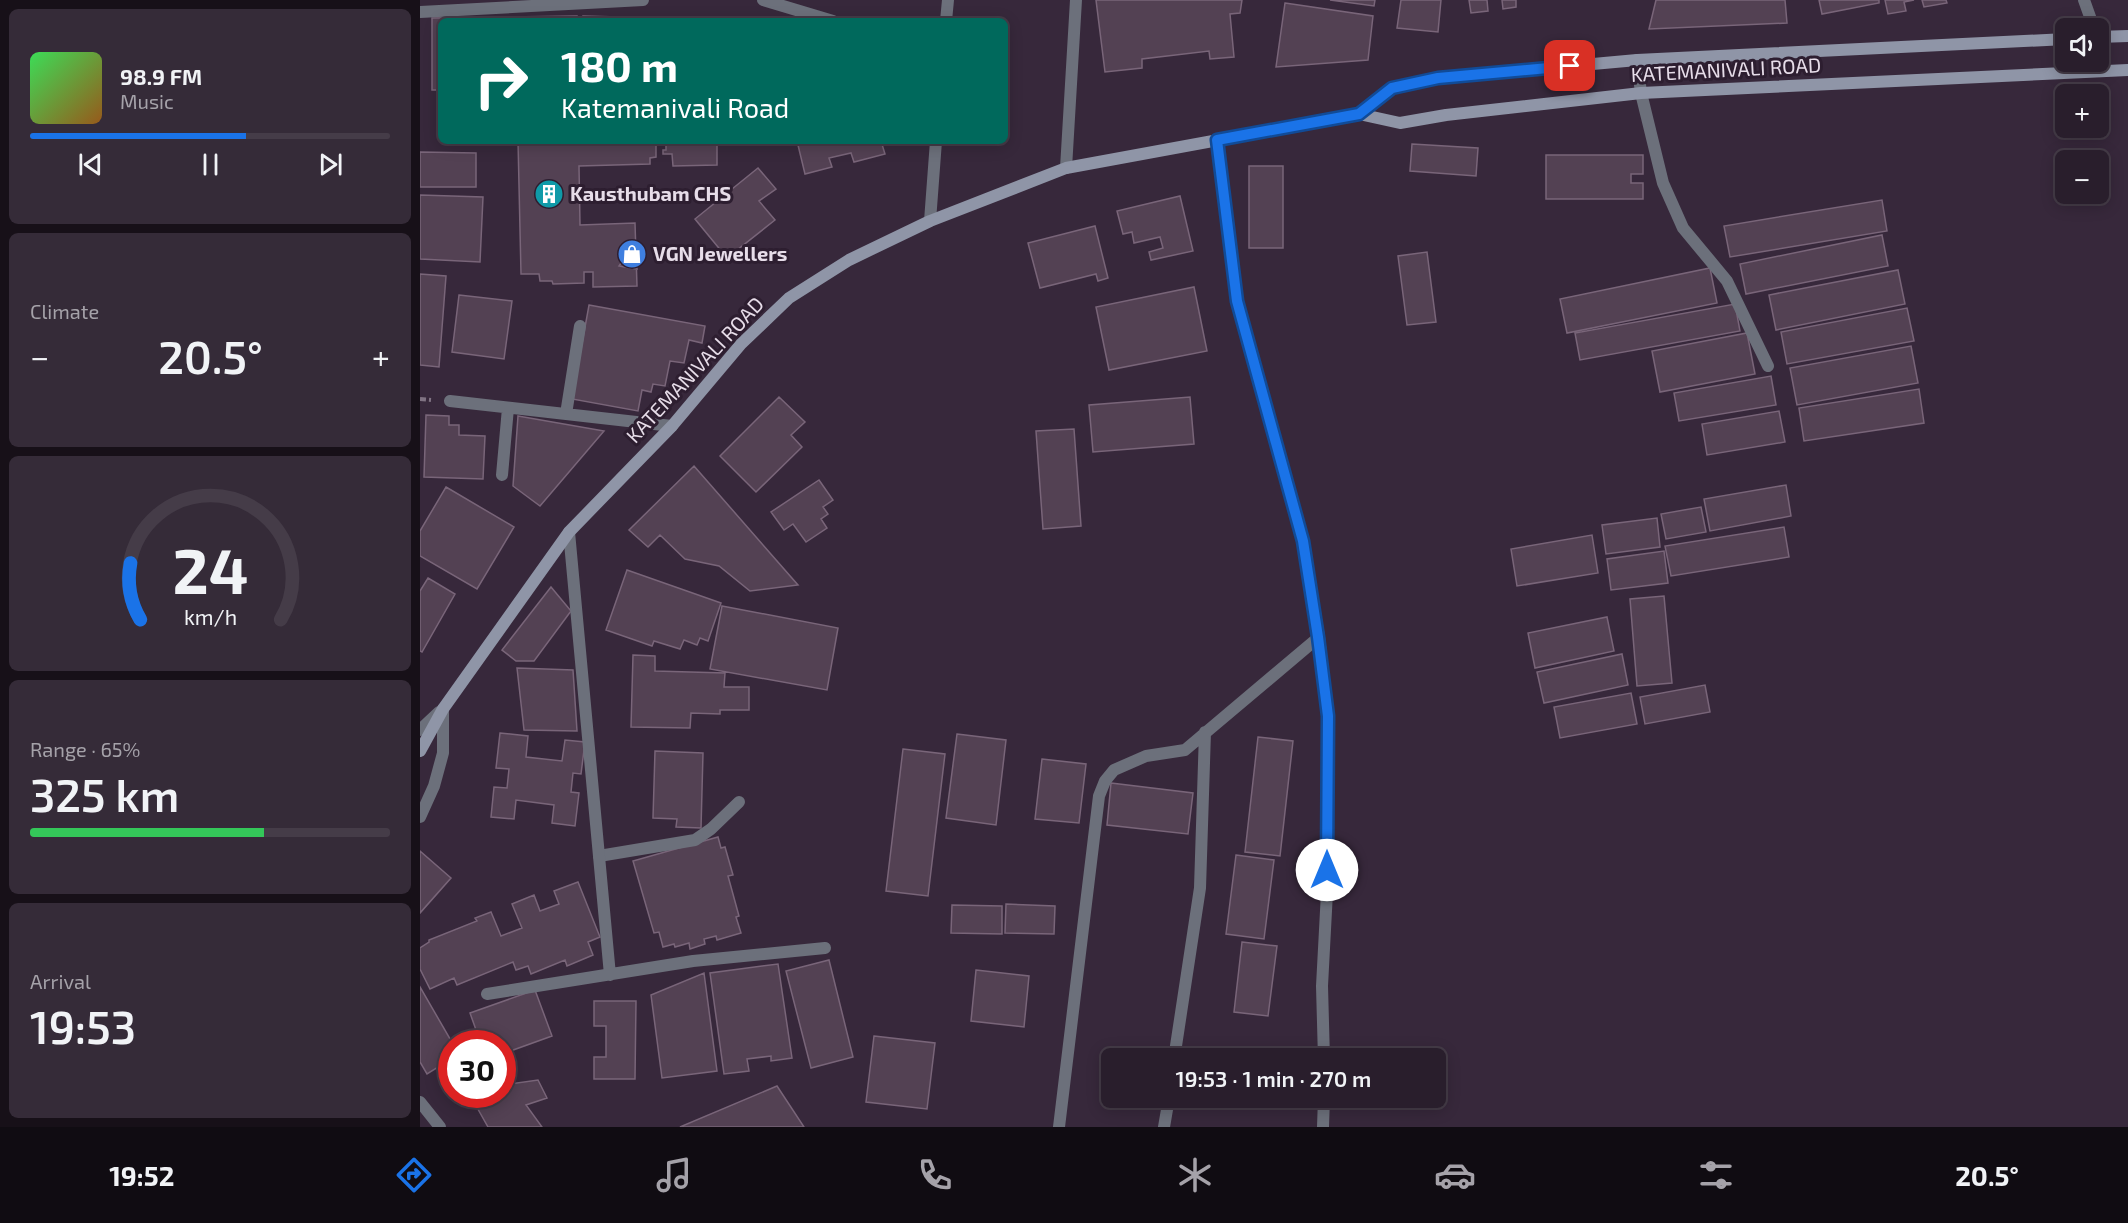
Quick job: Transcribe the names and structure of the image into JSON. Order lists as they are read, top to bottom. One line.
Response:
{"streets":{"main road":["KATEMANIVALI ROAD"]},"places":{"building":["Kausthubam CHS"],"shop":["VGN Jewellers"]},"page":{"map_buttons":["+","−"],"turn":["180 m","Katemanivali Road"],"song":["98.9 FM","Music"],"tile":["Climate",["Range · 65%","325 km"],["Arrival","19:53"]],"heat":["−","20.5°","+"],"limit":"30","trip":"19:53 · 1 min · 270 m","tabs":["19:52","20.5°"],"gauge":["24","km/h"]}}
